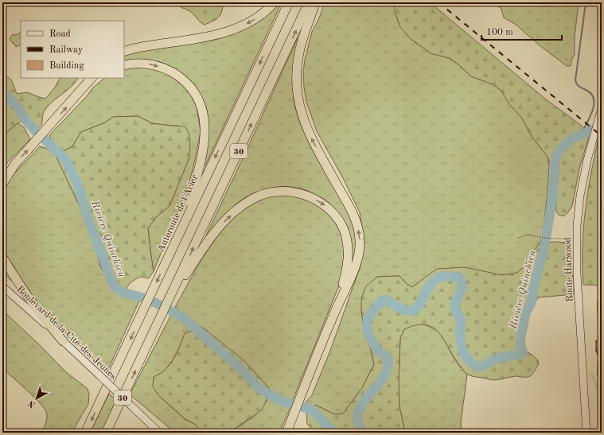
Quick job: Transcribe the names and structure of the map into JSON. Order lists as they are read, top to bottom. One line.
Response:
{"streets":{"highway":["30","Autoroute de l'Acier"],"main road":["Route Harwood","Boulevard de la Cité-des-Jeunes"]},"water":["Rivière Quinchien"],"legend":["Road","Railway","Building"],"scale_bar":"100 m","north":"bottom left"}
